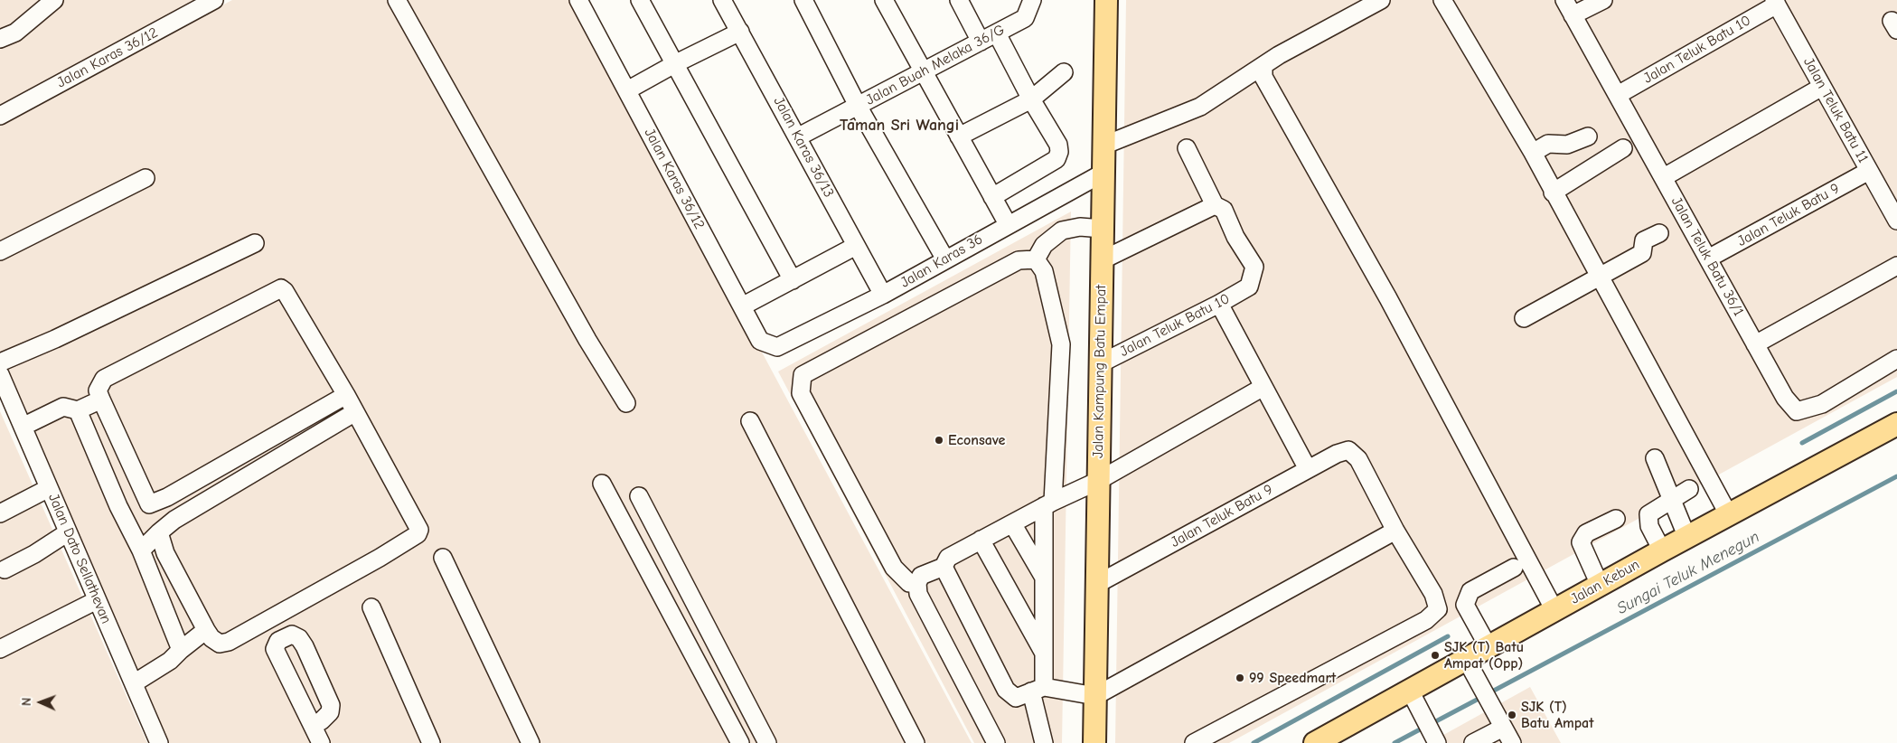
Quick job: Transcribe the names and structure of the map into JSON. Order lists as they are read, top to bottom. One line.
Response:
{"streets":{"main road":["Jalan Kampung Batu Empat","Jalan Kebun"],"street":["Jalan Teluk Batu 10","Jalan Karas 36/12","Jalan Buah Melaka 36/G","Jalan Teluk Batu 11","Jalan Karas 36/13","Jalan Teluk Batu 9","Jalan Teluk Batu 36/1","Jalan Karas 36","Jalan Dato Sellathevan"]},"crossings":[["Jalan Teluk Batu 10","Jalan Teluk Batu 11"],["Jalan Teluk Batu 10","Jalan Teluk Batu 36/1"],["Jalan Teluk Batu 10","Jalan Kampung Batu Empat"],["Jalan Karas 36/12","Jalan Karas 36"],["Jalan Buah Melaka 36/G","Jalan Karas 36/13"],["Jalan Teluk Batu 11","Jalan Teluk Batu 9"],["Jalan Karas 36/13","Jalan Karas 36"],["Jalan Teluk Batu 9","Jalan Teluk Batu 36/1"],["Jalan Teluk Batu 9","Jalan Kampung Batu Empat"],["Jalan Karas 36","Jalan Kampung Batu Empat"]],"districts":["Taman Sri Wangi"],"water":["Sungai Teluk Menegun"],"places":["Econsave","SJK (T) Batu Ampat (Opp)","99 Speedmart","SJK (T) Batu Ampat"],"north":"left"}
